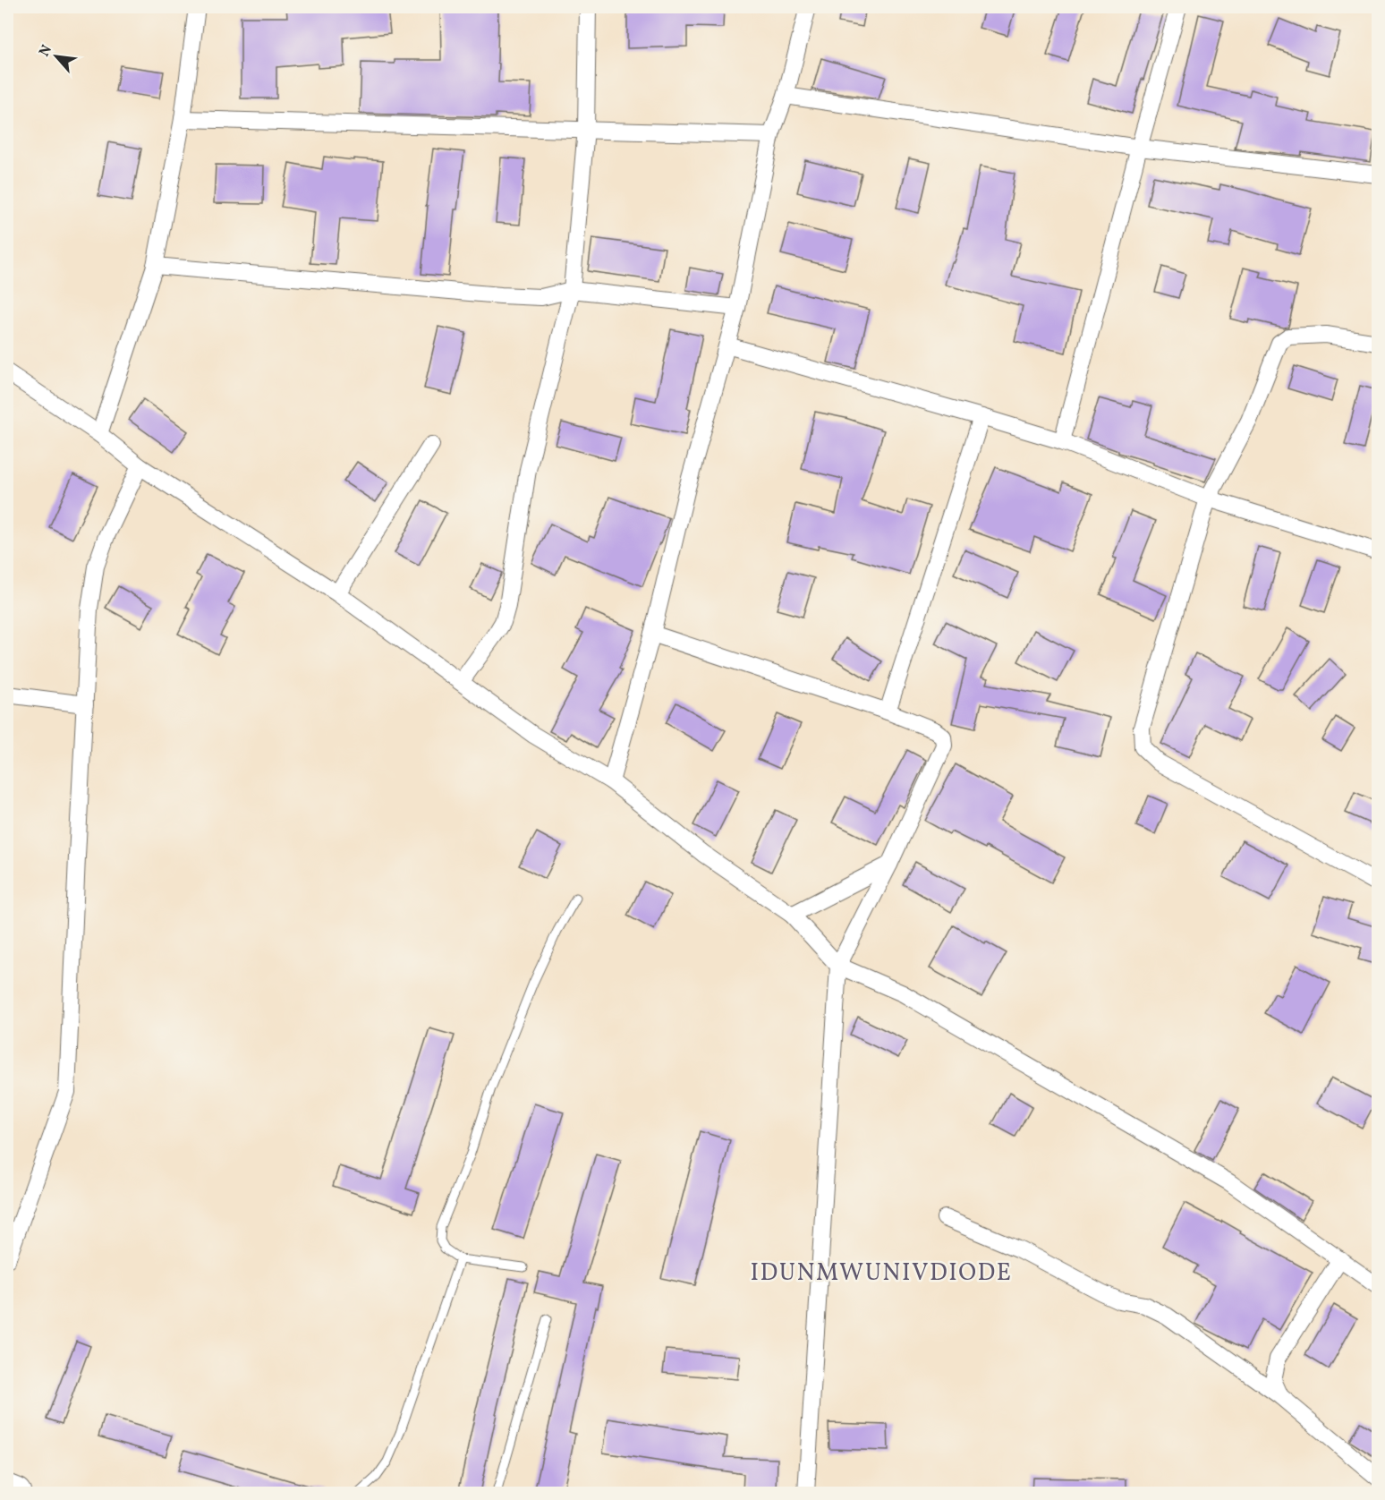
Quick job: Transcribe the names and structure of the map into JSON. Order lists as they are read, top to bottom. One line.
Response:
{"districts":["IDUNMWUNIVDIODE"],"north":"top left"}
